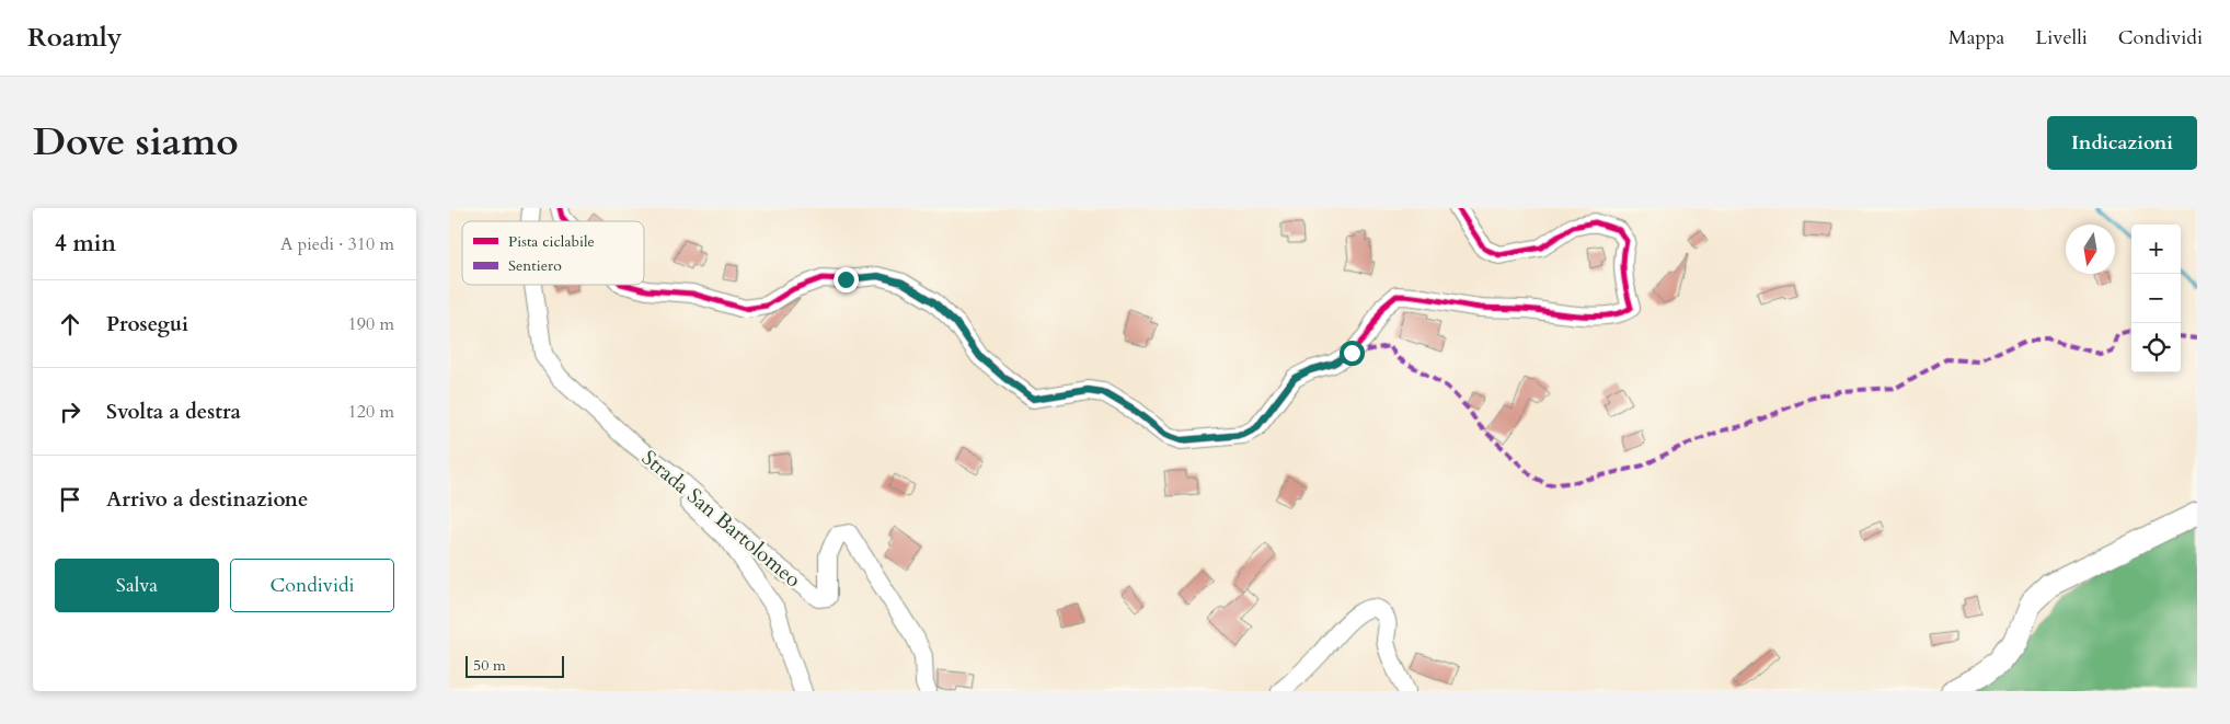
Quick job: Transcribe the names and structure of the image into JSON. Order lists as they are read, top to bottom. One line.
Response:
{"streets":{"street":["Strada San Bartolomeo"]},"legend":["Pista ciclabile","Sentiero"],"scale_bar":"50 m","north":"bottom","page":{"header":"Roamly","nav":["Mappa","Livelli","Condividi"],"title":"Dove siamo","buttons":["Indicazioni",["Salva","Condividi"]],"heading":["4 min","A piedi · 310 m"],"map_buttons":["+","−"],"list":[["Prosegui","190 m"],["Svolta a destra","120 m"],"Arrivo a destinazione"],"scale":"50 m"}}
